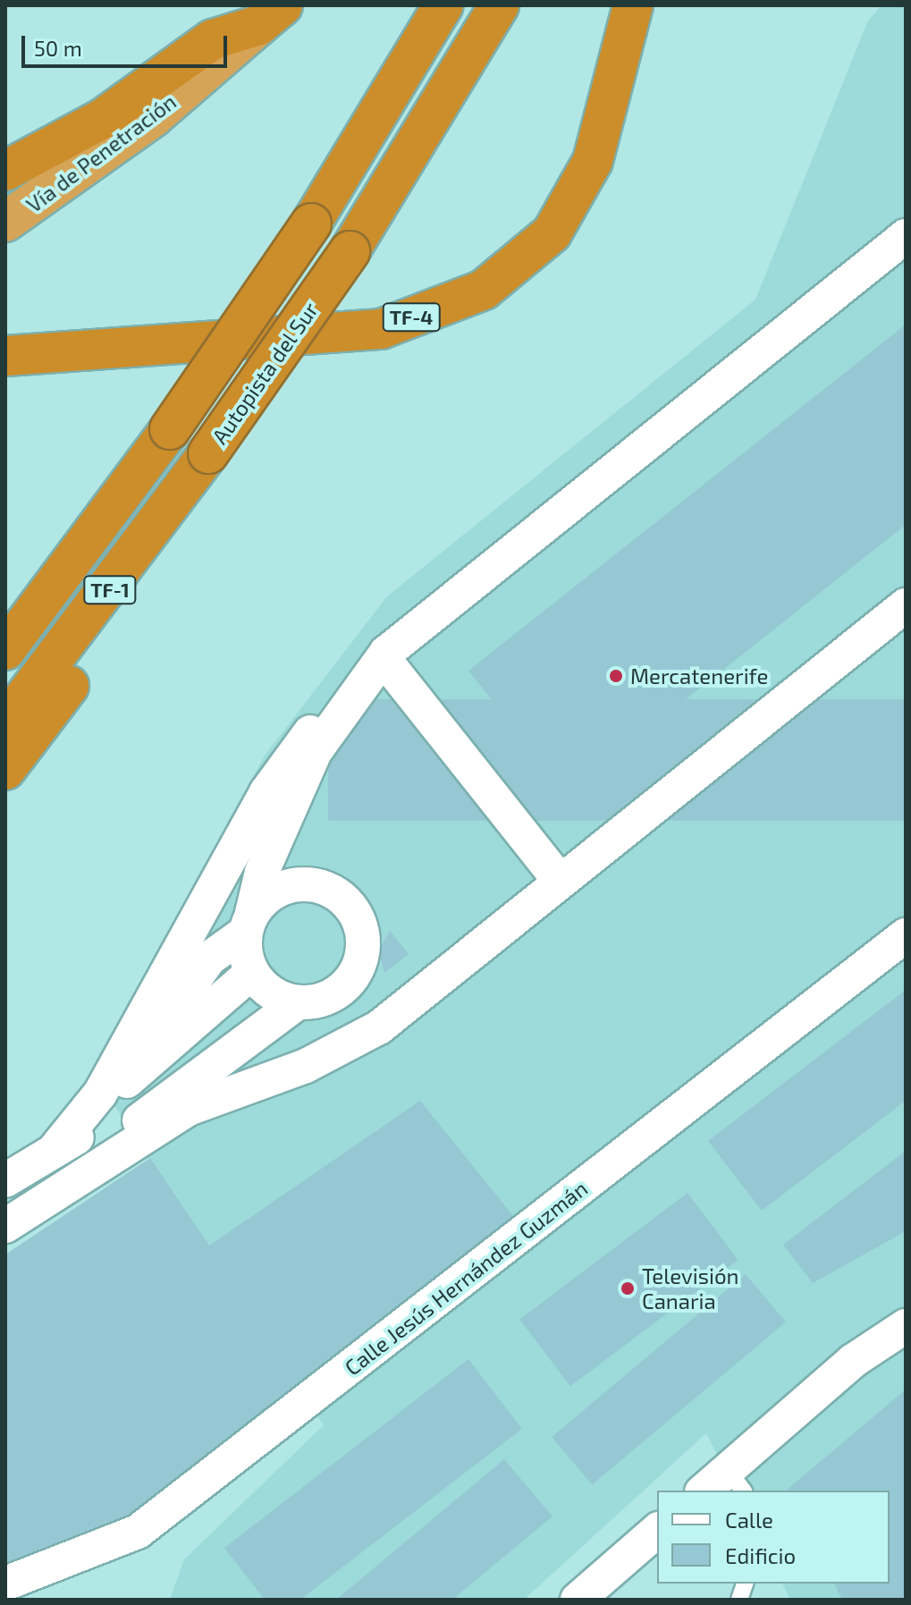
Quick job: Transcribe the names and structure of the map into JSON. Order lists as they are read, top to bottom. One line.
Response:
{"streets":{"highway":["Vía de Penetración","TF-4","Autopista del Sur","TF-1"],"street":["Calle Jesús Hernández Guzmán"]},"places":["Mercatenerife","Televisión Canaria"],"legend":["Calle","Edificio"],"scale_bar":"50 m"}
